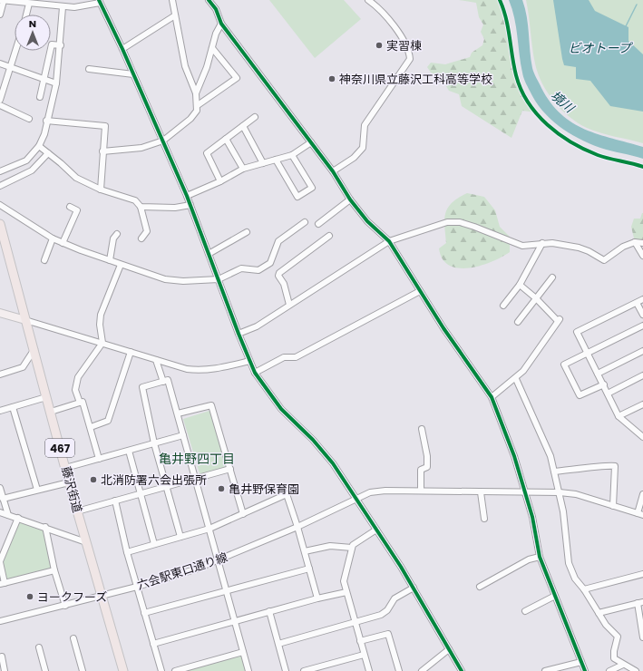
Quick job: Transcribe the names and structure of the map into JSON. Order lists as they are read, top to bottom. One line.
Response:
{"streets":{"highway":["467","藤沢街道"],"street":["六会駅東口通り線"]},"crossings":[["藤沢街道","六会駅東口通り線"]],"districts":["亀井野四丁目"],"water":["ビオトープ","境川"],"places":["実習棟","神奈川県立藤沢工科高等学校","北消防署六会出張所","亀井野保育園","ヨークフーズ"],"north":"top"}
